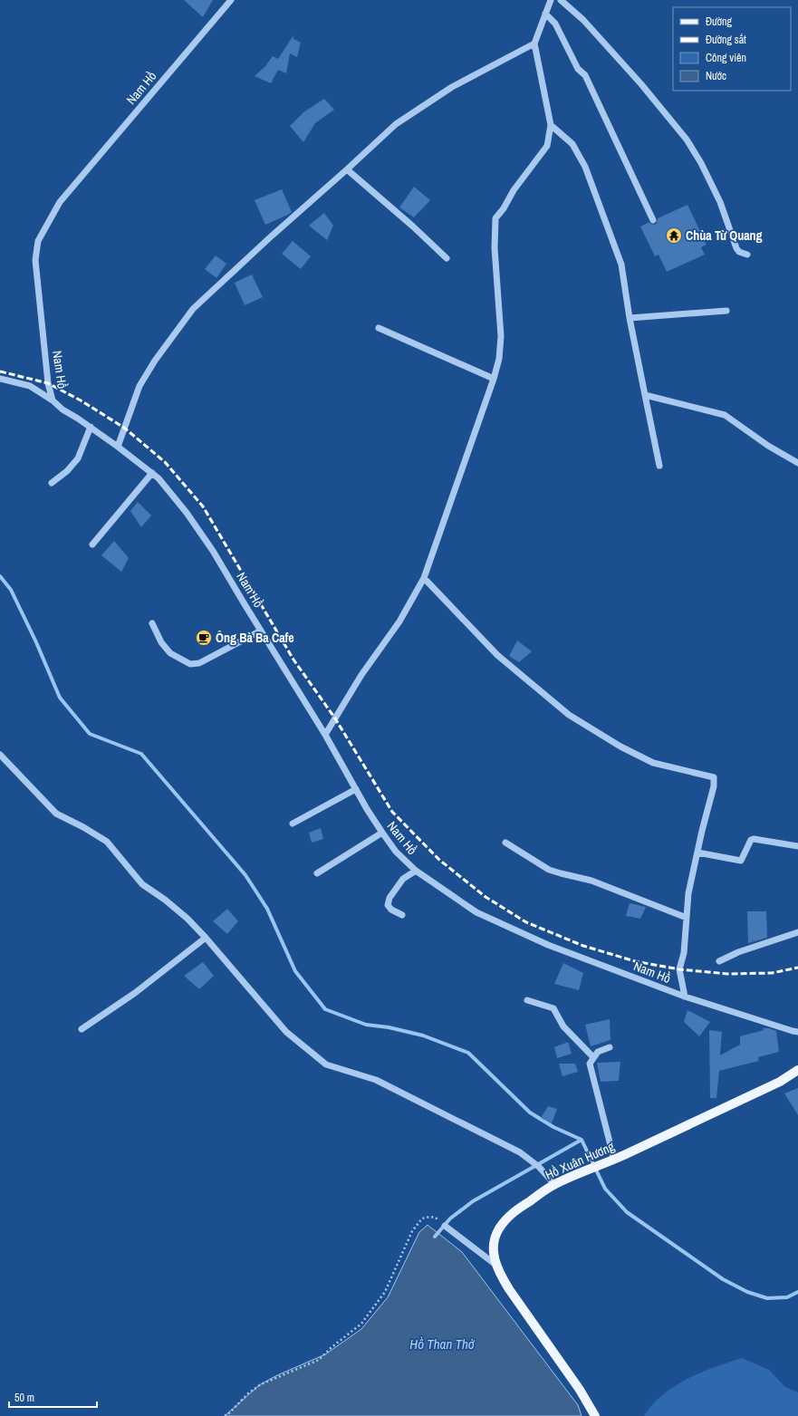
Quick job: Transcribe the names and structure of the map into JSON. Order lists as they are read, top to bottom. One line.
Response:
{"streets":{"main road":["Hồ Xuân Hương"],"street":["Nam Hồ"]},"water":["Hồ Than Thở"],"places":{"temple":["Chùa Từ Quang"],"cafe":["Ông Bà Ba Cafe"]},"legend":["Đường","Đường sắt","Công viên","Nước"],"scale_bar":"50 m"}
